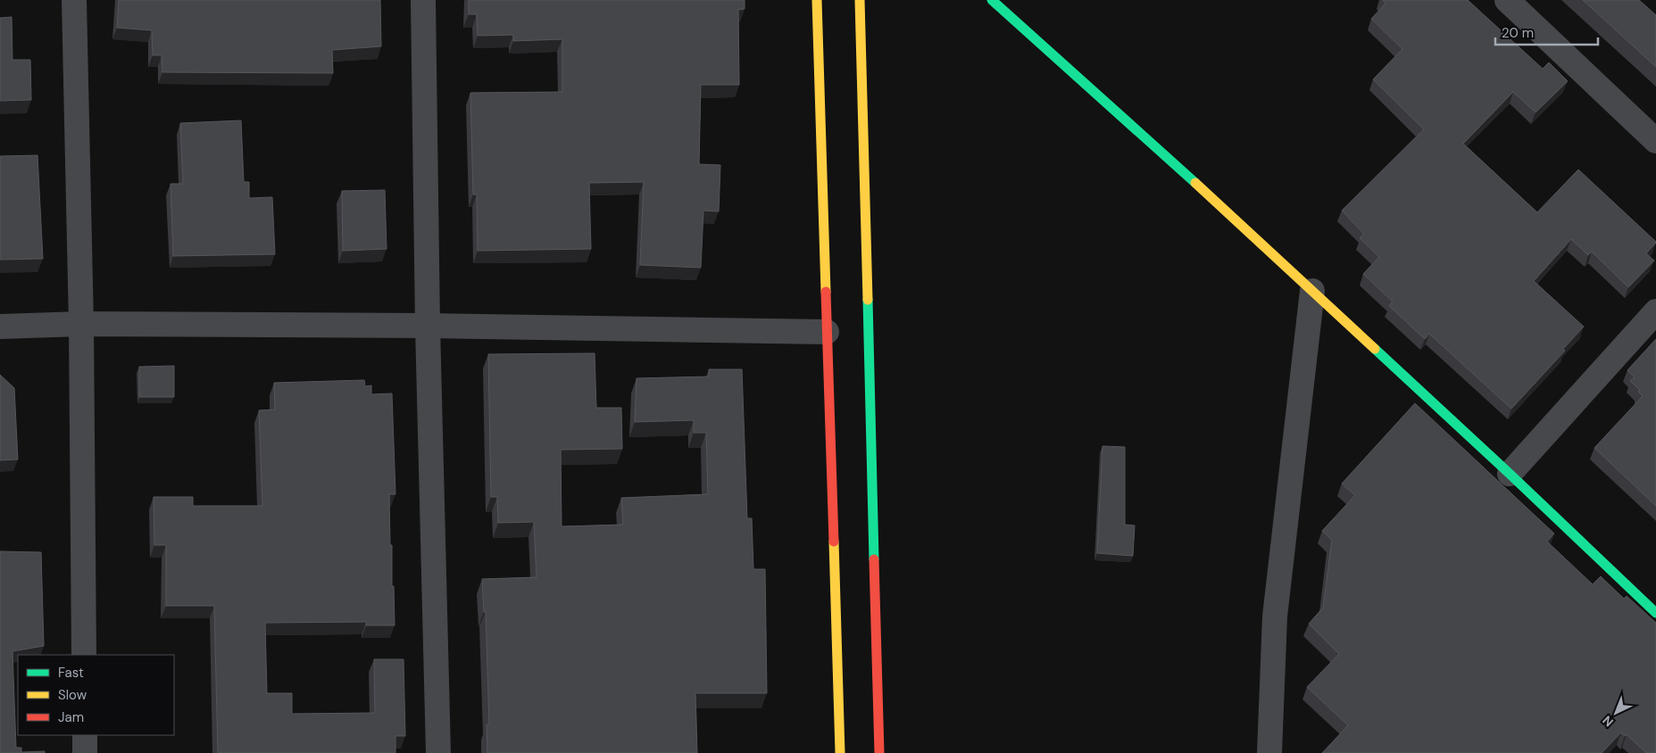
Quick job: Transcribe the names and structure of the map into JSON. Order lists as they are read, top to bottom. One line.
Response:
{"legend":["Fast","Slow","Jam"],"scale_bar":"20 m","north":"bottom left"}
